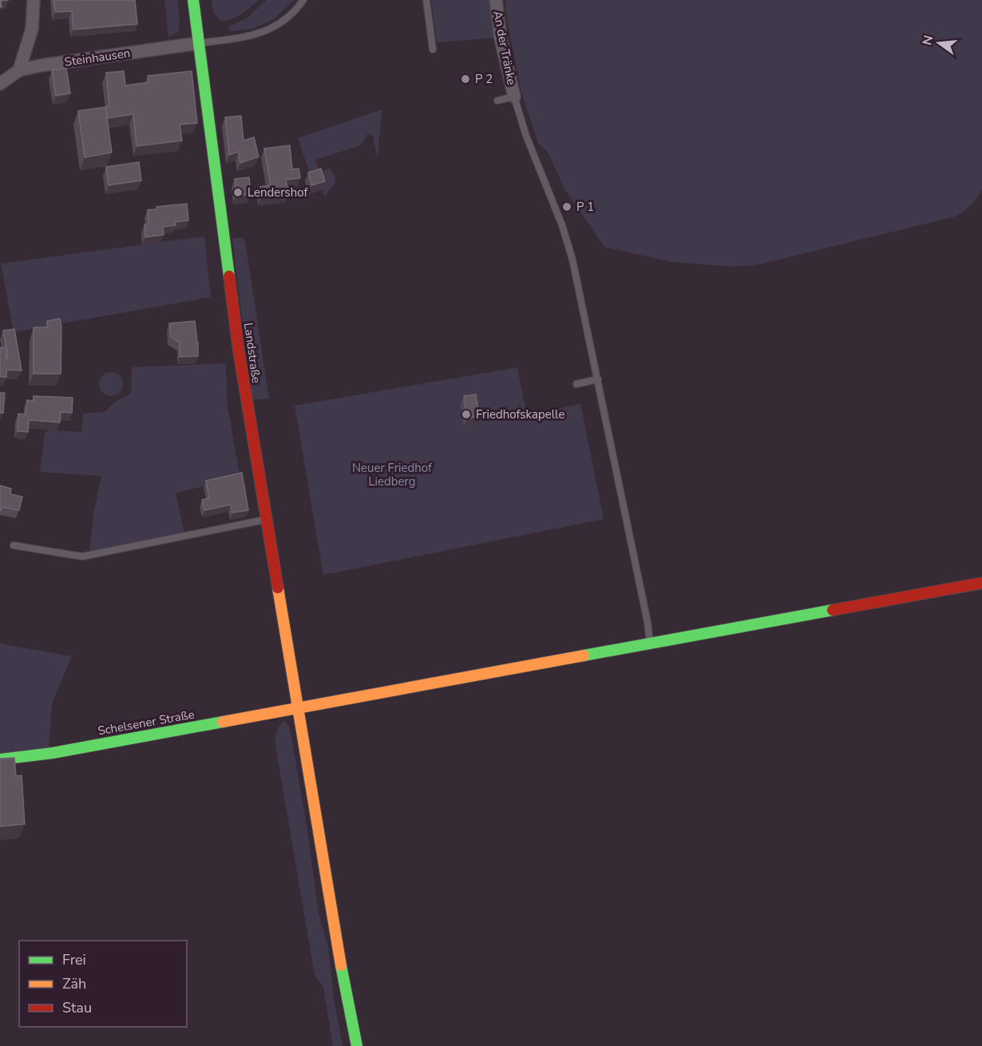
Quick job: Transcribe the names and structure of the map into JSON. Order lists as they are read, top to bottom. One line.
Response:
{"streets":{"main road":["Landstraße","Schelsener Straße"],"street":["An der Tränke","Steinhausen"]},"crossings":[["Steinhausen","Landstraße"],["Landstraße","Schelsener Straße"]],"parks":["Neuer Friedhof Liedberg"],"places":["P 2","Lendershof","P 1","Friedhofskapelle"],"legend":["Frei","Zäh","Stau"],"north":"left"}
